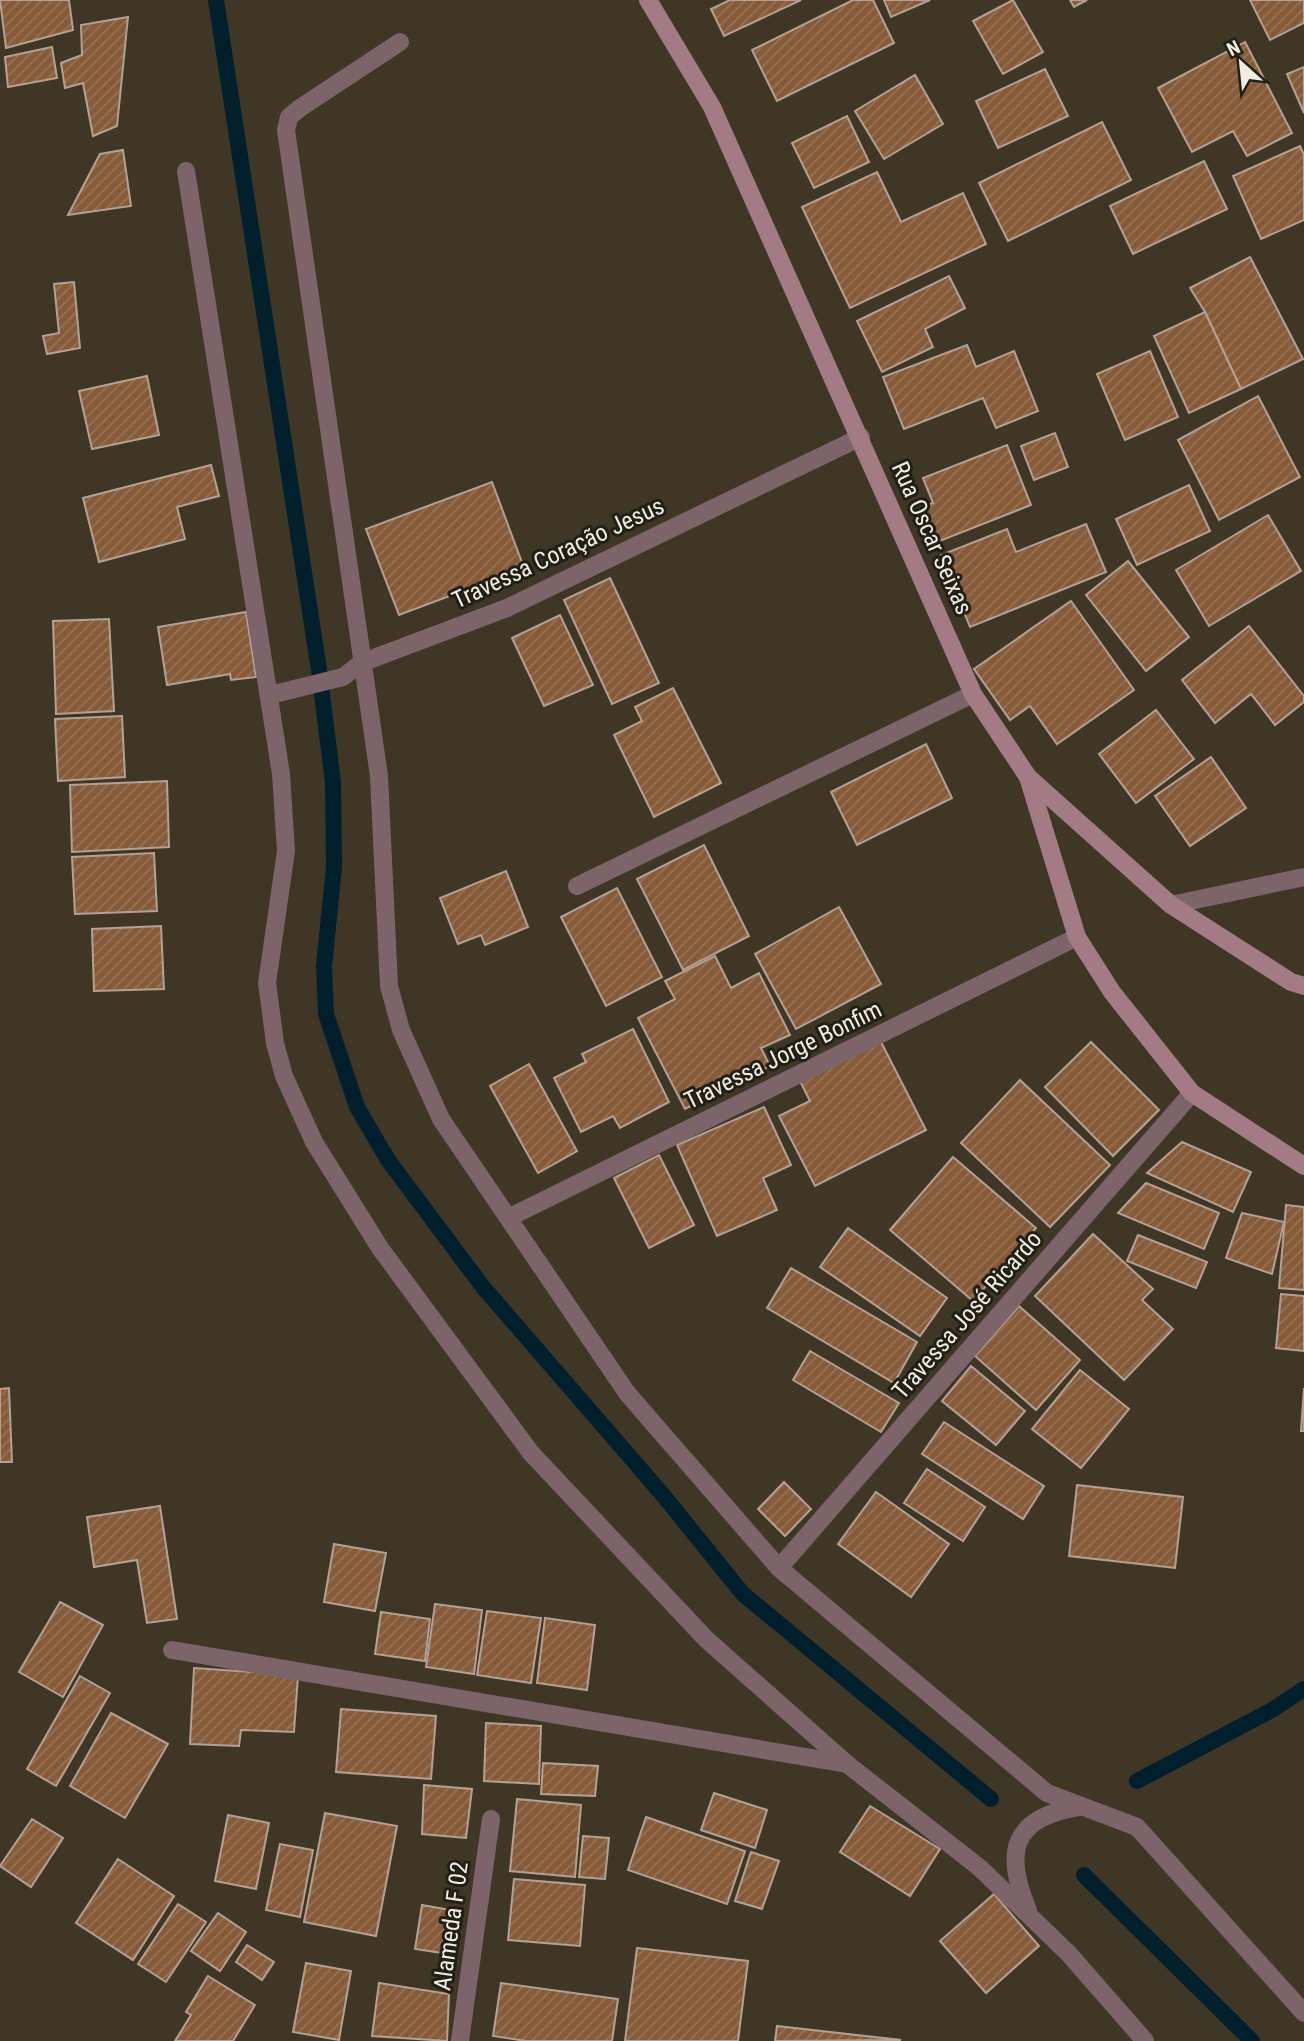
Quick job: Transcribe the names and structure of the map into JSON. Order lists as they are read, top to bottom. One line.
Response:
{"streets":{"main road":["Rua Oscar Seixas"],"lane":["Travessa Coração Jesus","Travessa Jorge Bonfim","Travessa José Ricardo","Alameda F 02"]},"crossings":[["Rua Oscar Seixas","Travessa Coração Jesus"]],"north":"top left"}
